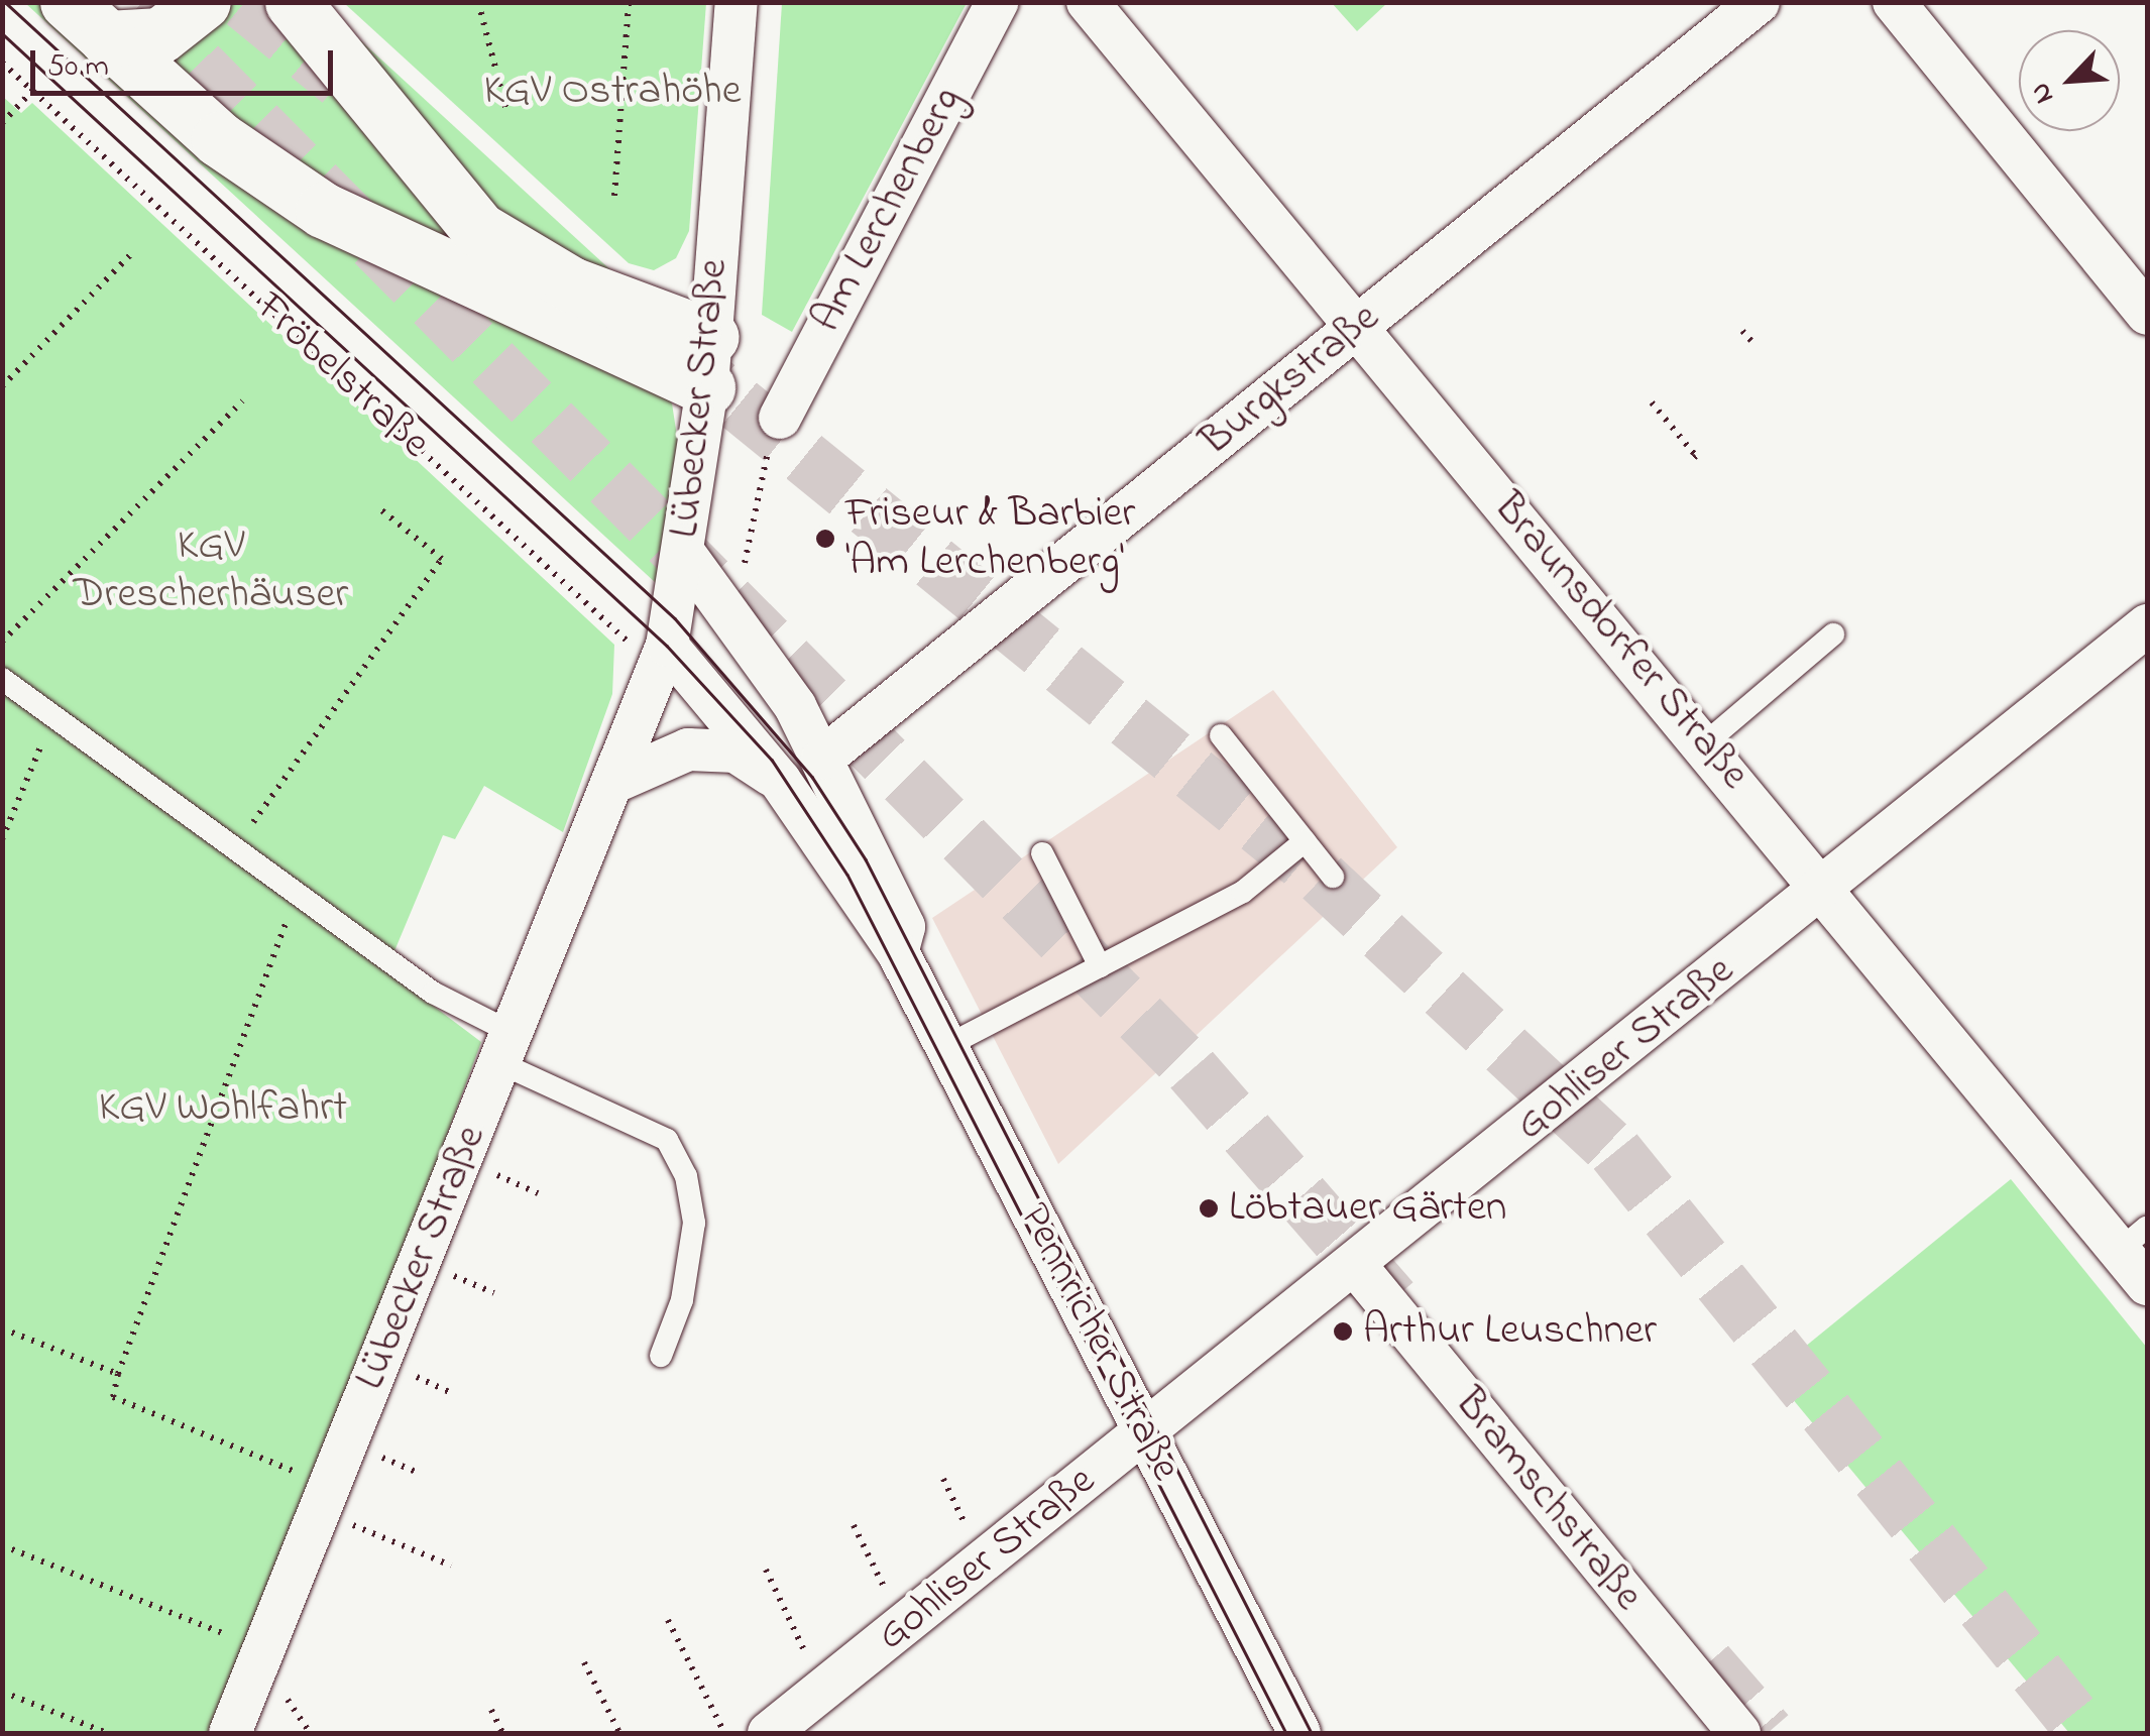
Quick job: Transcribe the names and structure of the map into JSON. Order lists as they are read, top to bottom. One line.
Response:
{"streets":{"street":["Am Lerchenberg","Burgkstraße","Lübecker Straße","Braunsdorfer Straße","Gohliser Straße","Pennricher Straße","Bramschstraße"],"path":["Fröbelstraße"]},"crossings":[["Fröbelstraße","Lübecker Straße"],["Burgkstraße","Braunsdorfer Straße"],["Burgkstraße","Pennricher Straße"],["Lübecker Straße","Pennricher Straße"],["Braunsdorfer Straße","Gohliser Straße"],["Gohliser Straße","Pennricher Straße"],["Gohliser Straße","Bramschstraße"]],"parks":["KGV Ostrahöhe","KGV Drescherhäuser","KGV Wohlfahrt"],"places":["Friseur & Barbier 'Am Lerchenberg'","Löbtauer Gärten","Arthur Leuschner"],"scale_bar":"50 m","north":"bottom left"}
